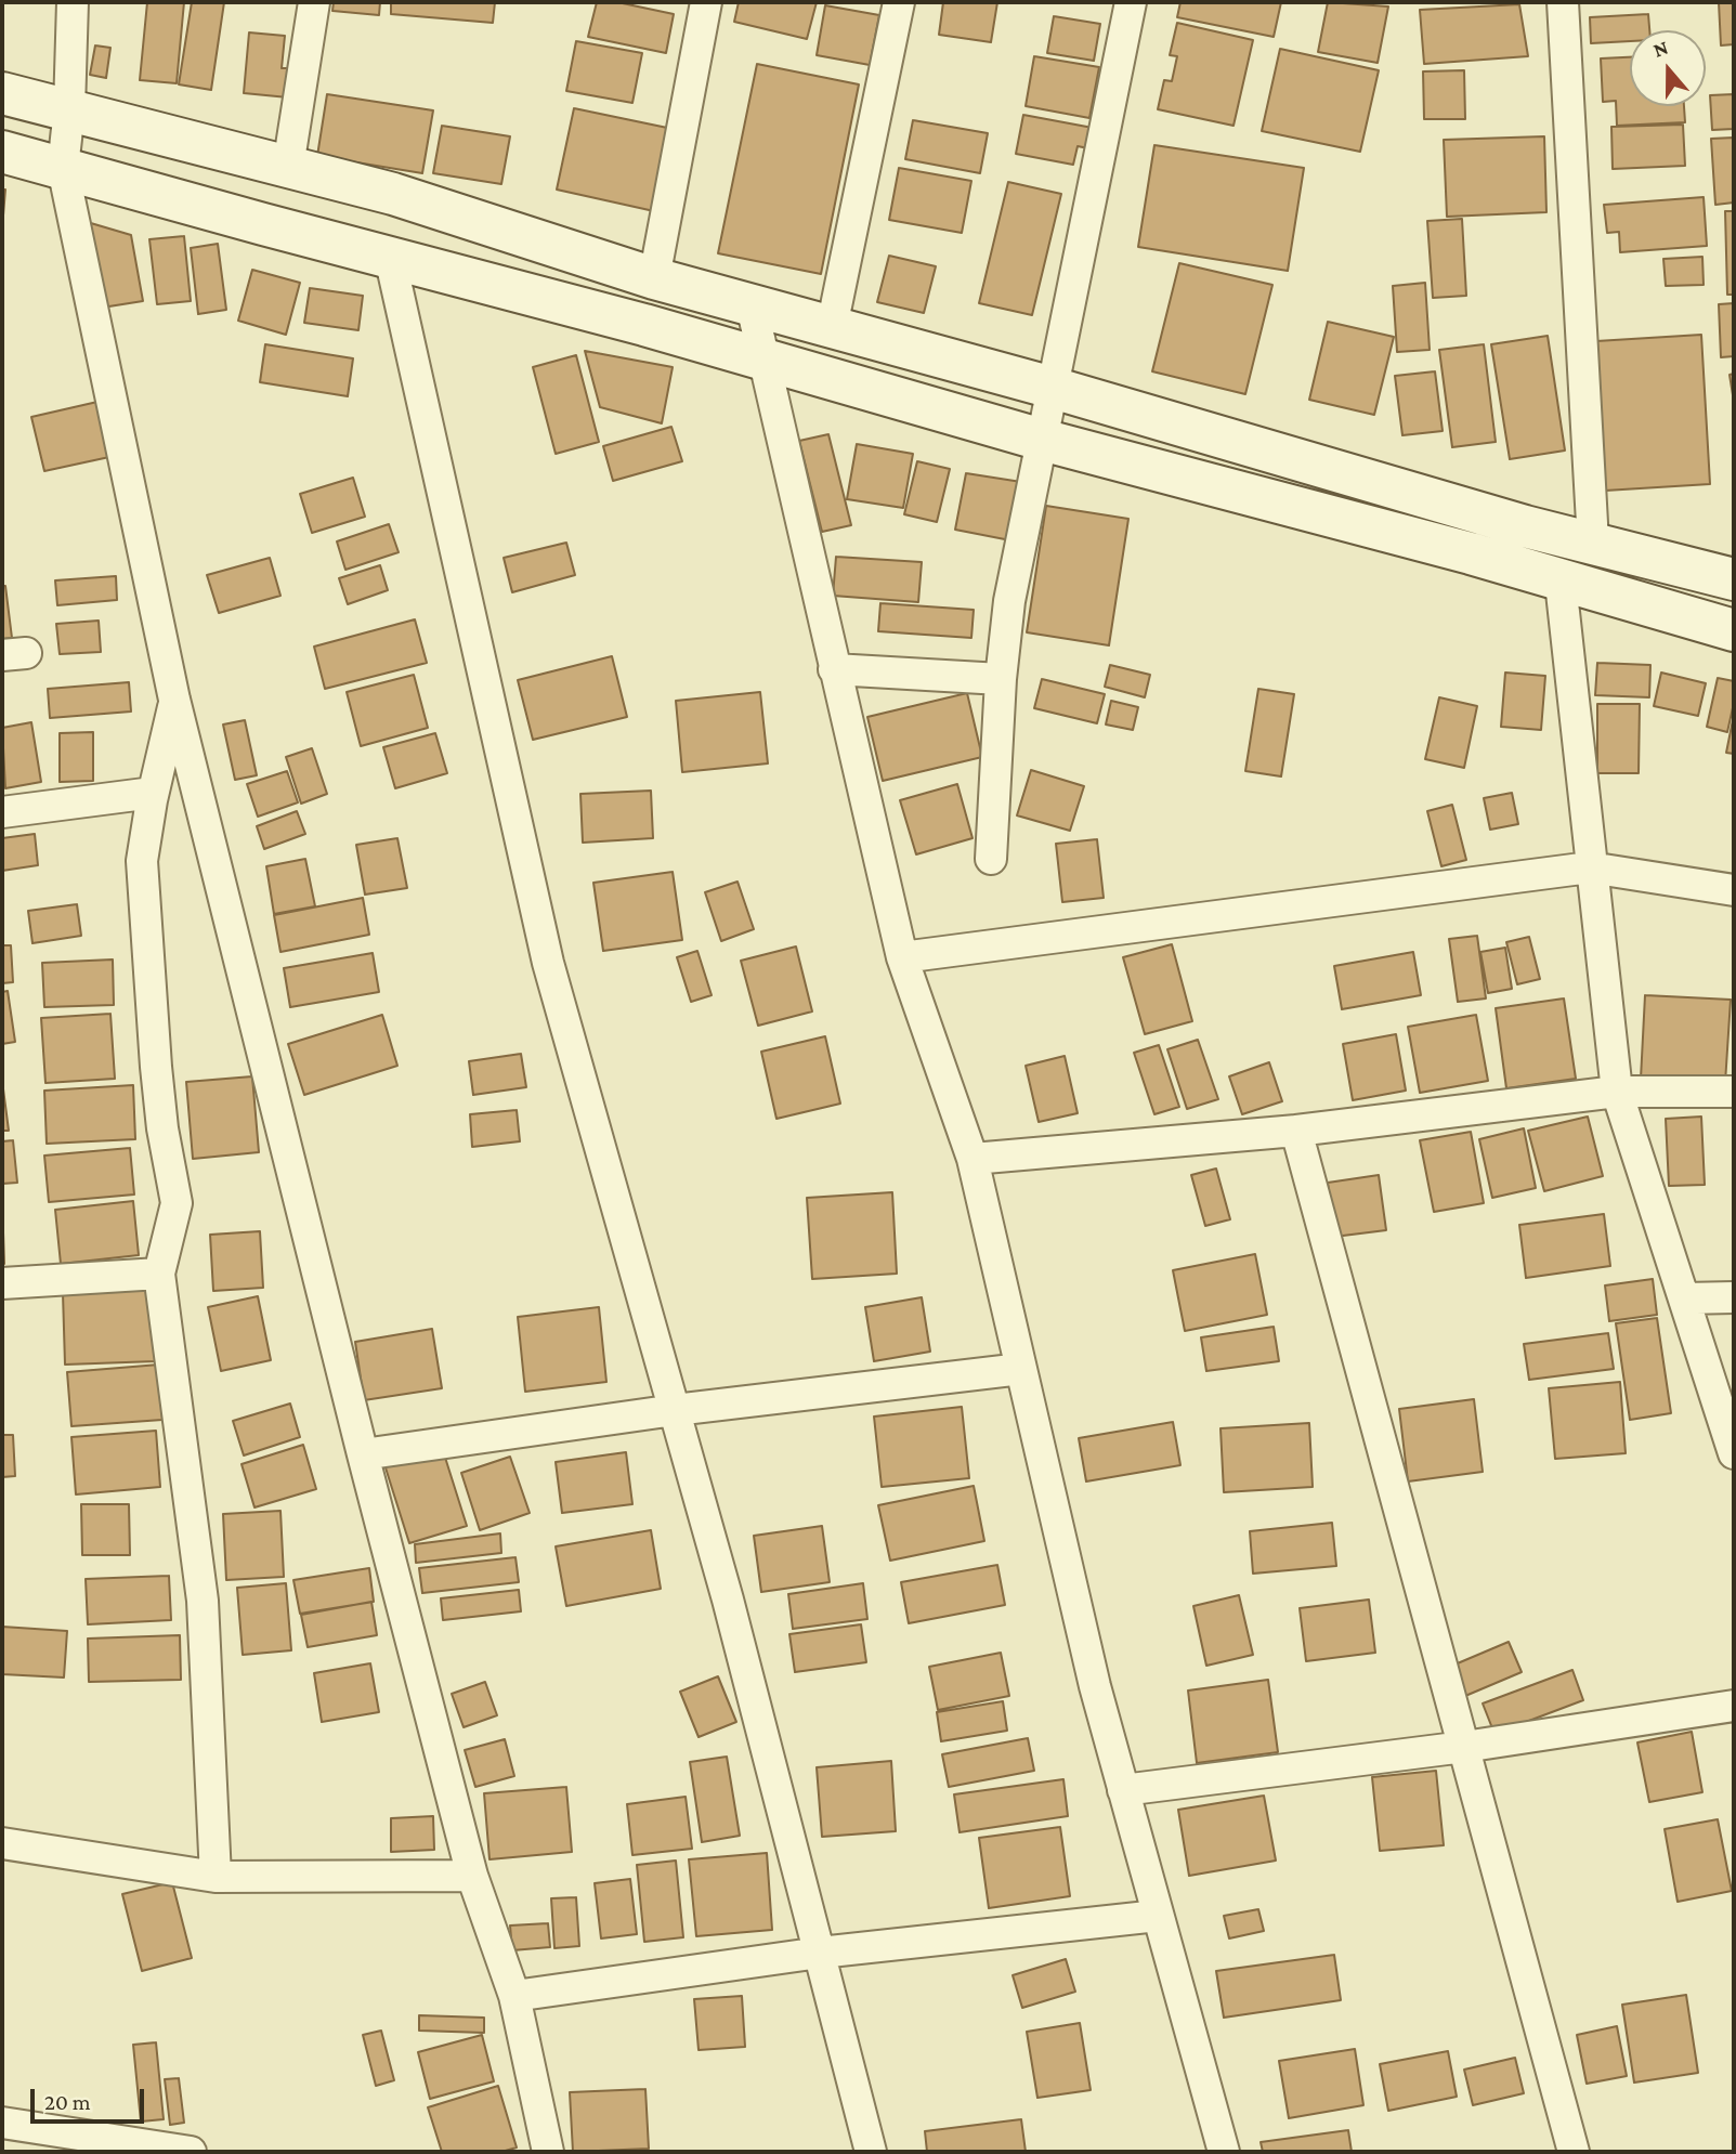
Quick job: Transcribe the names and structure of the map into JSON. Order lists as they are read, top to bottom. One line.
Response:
{"scale_bar":"20 m","north":"top"}
